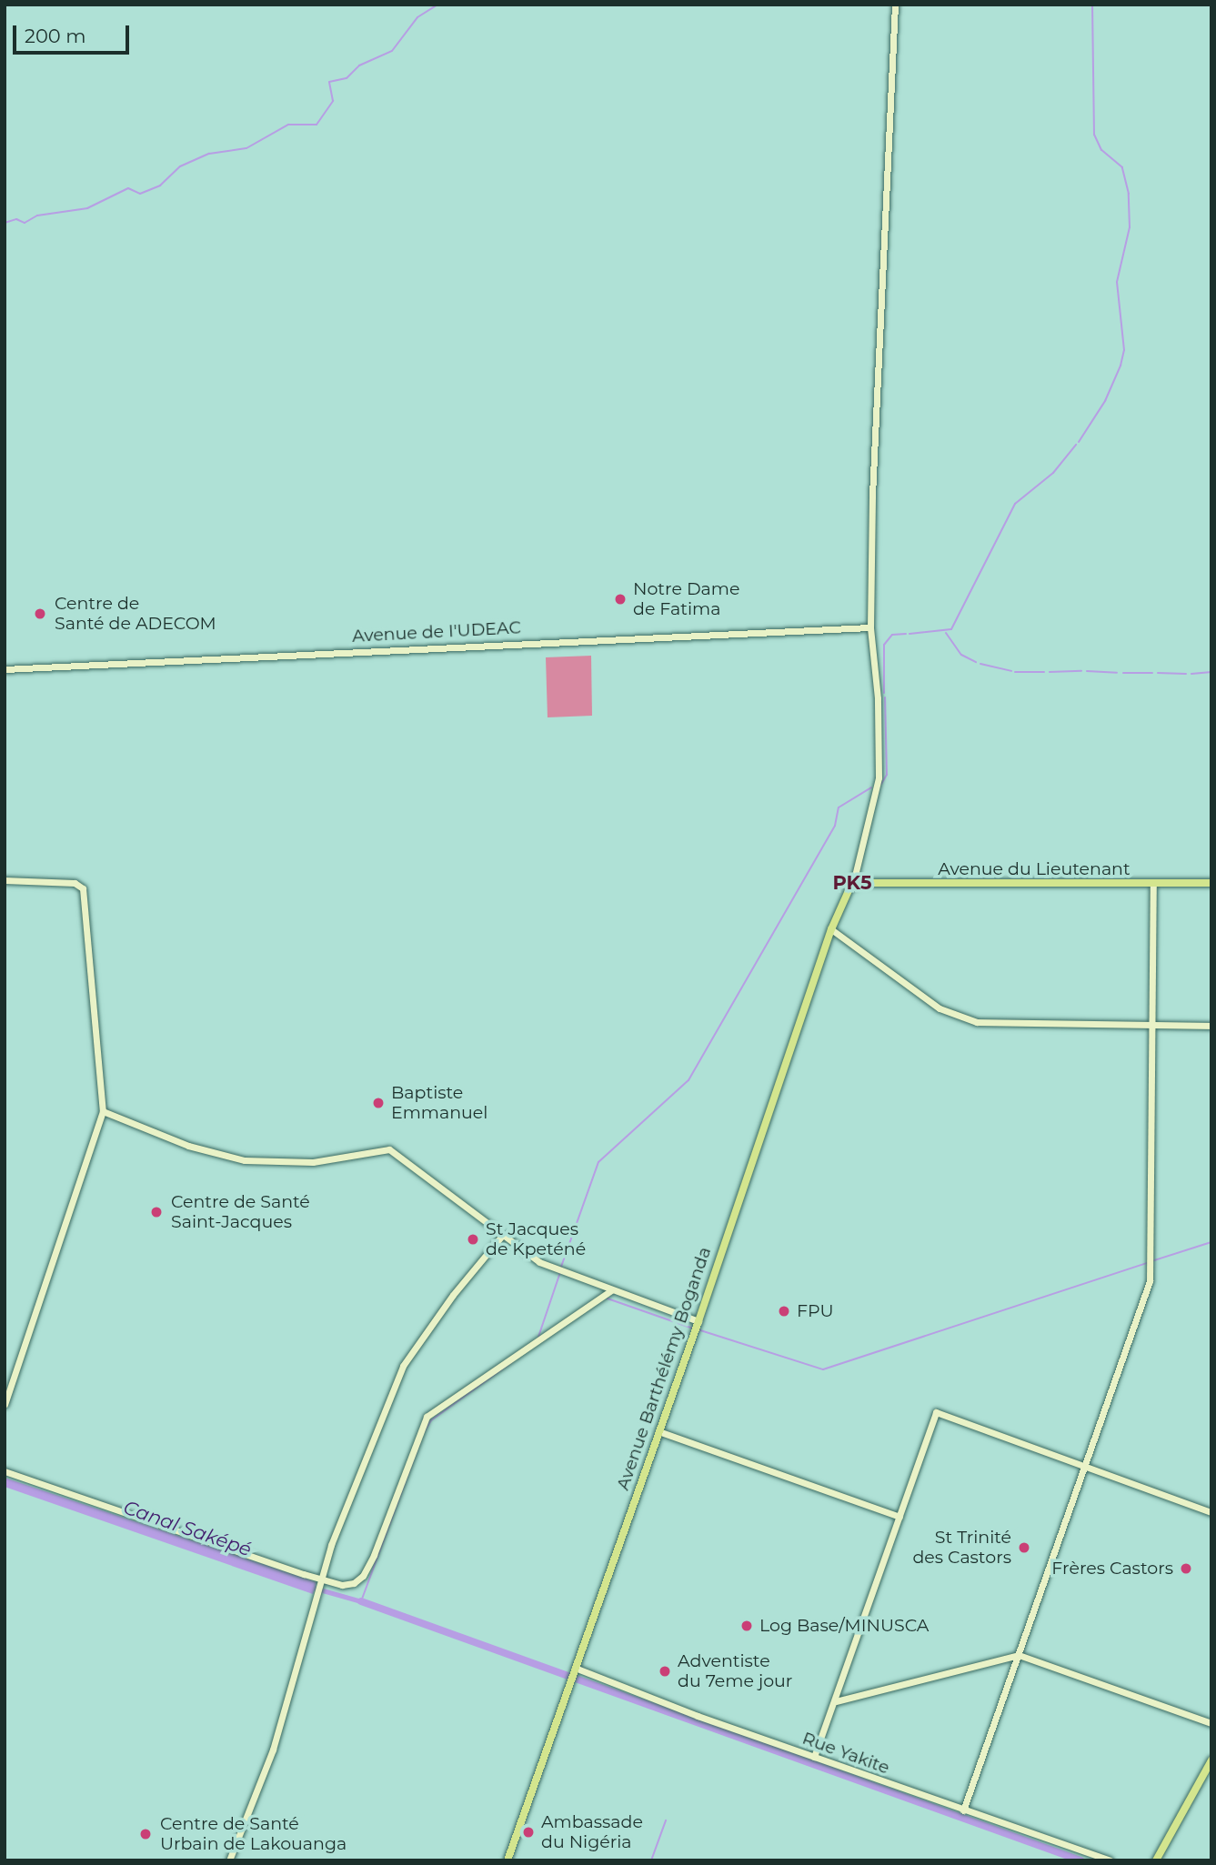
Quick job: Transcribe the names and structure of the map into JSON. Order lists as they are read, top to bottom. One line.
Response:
{"streets":{"main road":["Avenue du Lieutenant","Avenue Barthélémy Boganda"],"street":["Avenue de I'UDEAC","Rue Yakite"]},"crossings":[["Avenue du Lieutenant","Avenue Barthélémy Boganda"],["Avenue Barthélémy Boganda","Rue Yakite"]],"districts":["PK5"],"water":["Canal Saképé"],"places":["Notre Dame de Fatima","Centre de Santé de ADECOM","Baptiste Emmanuel","Centre de Santé Saint-Jacques","St Jacques de Kpeténé","FPU","St Trinité des Castors","Frères Castors","Log Base/MINUSCA","Adventiste du 7eme jour","Ambassade du Nigéria","Centre de Santé Urbain de Lakouanga"],"scale_bar":"200 m"}
